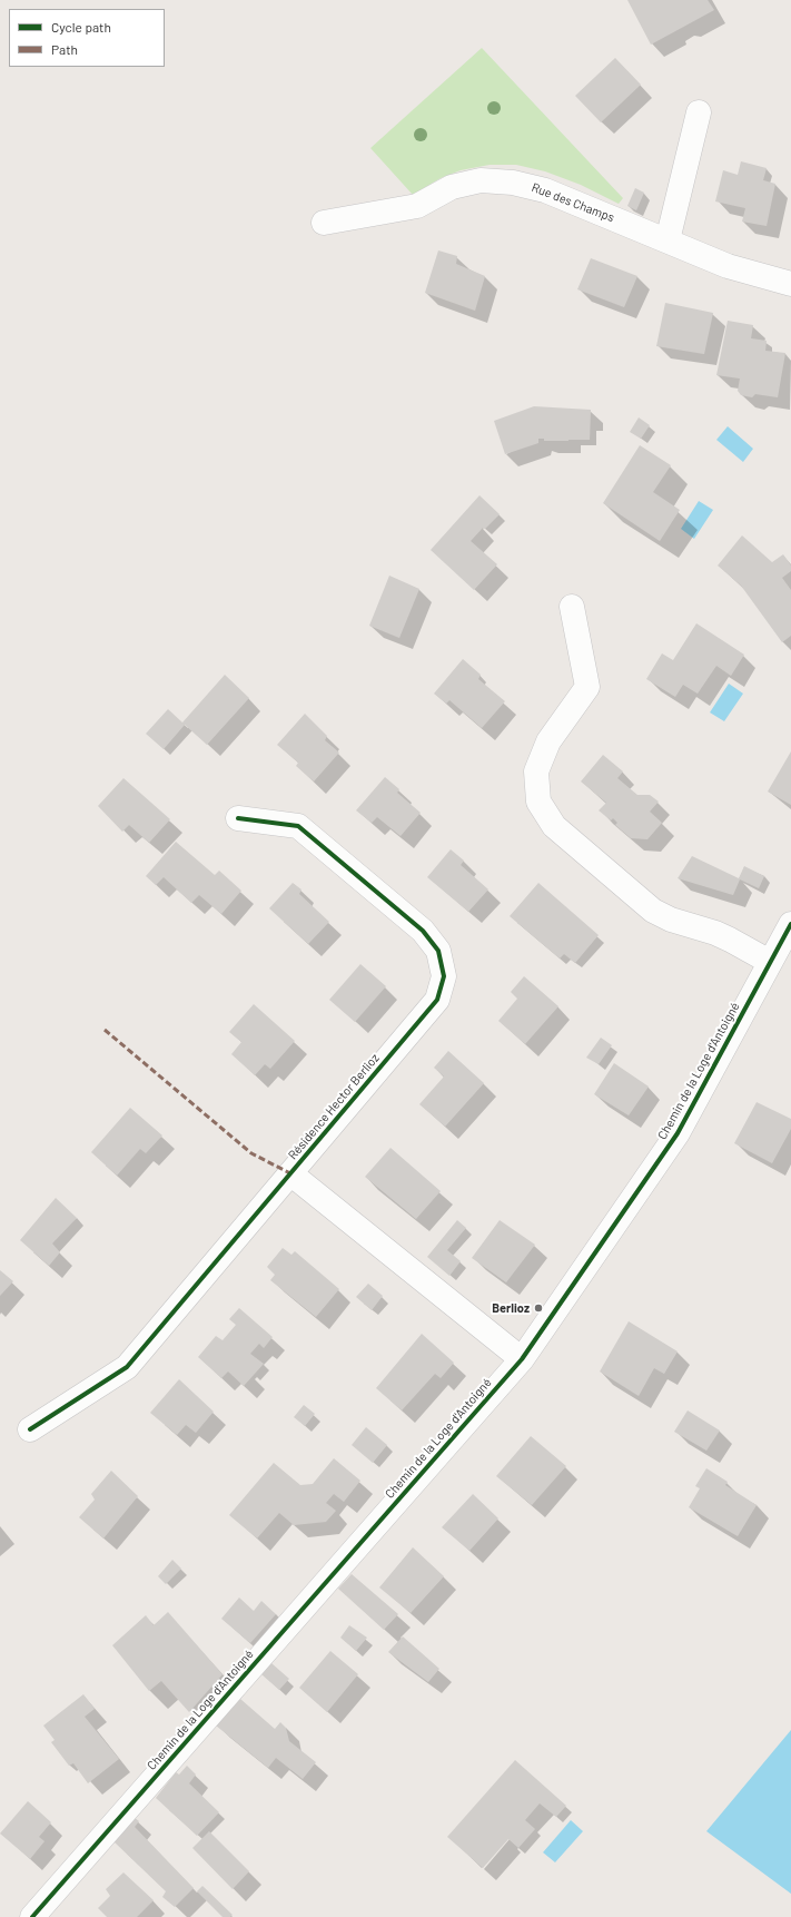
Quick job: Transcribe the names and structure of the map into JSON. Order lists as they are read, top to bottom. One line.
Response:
{"streets":{"street":["Rue des Champs","Chemin de la Loge d'Antoigné","Résidence Hector Berlioz"]},"crossings":[["Chemin de la Loge d'Antoigné","Résidence Hector Berlioz"]],"places":["Berlioz"],"legend":["Cycle path","Path"]}
